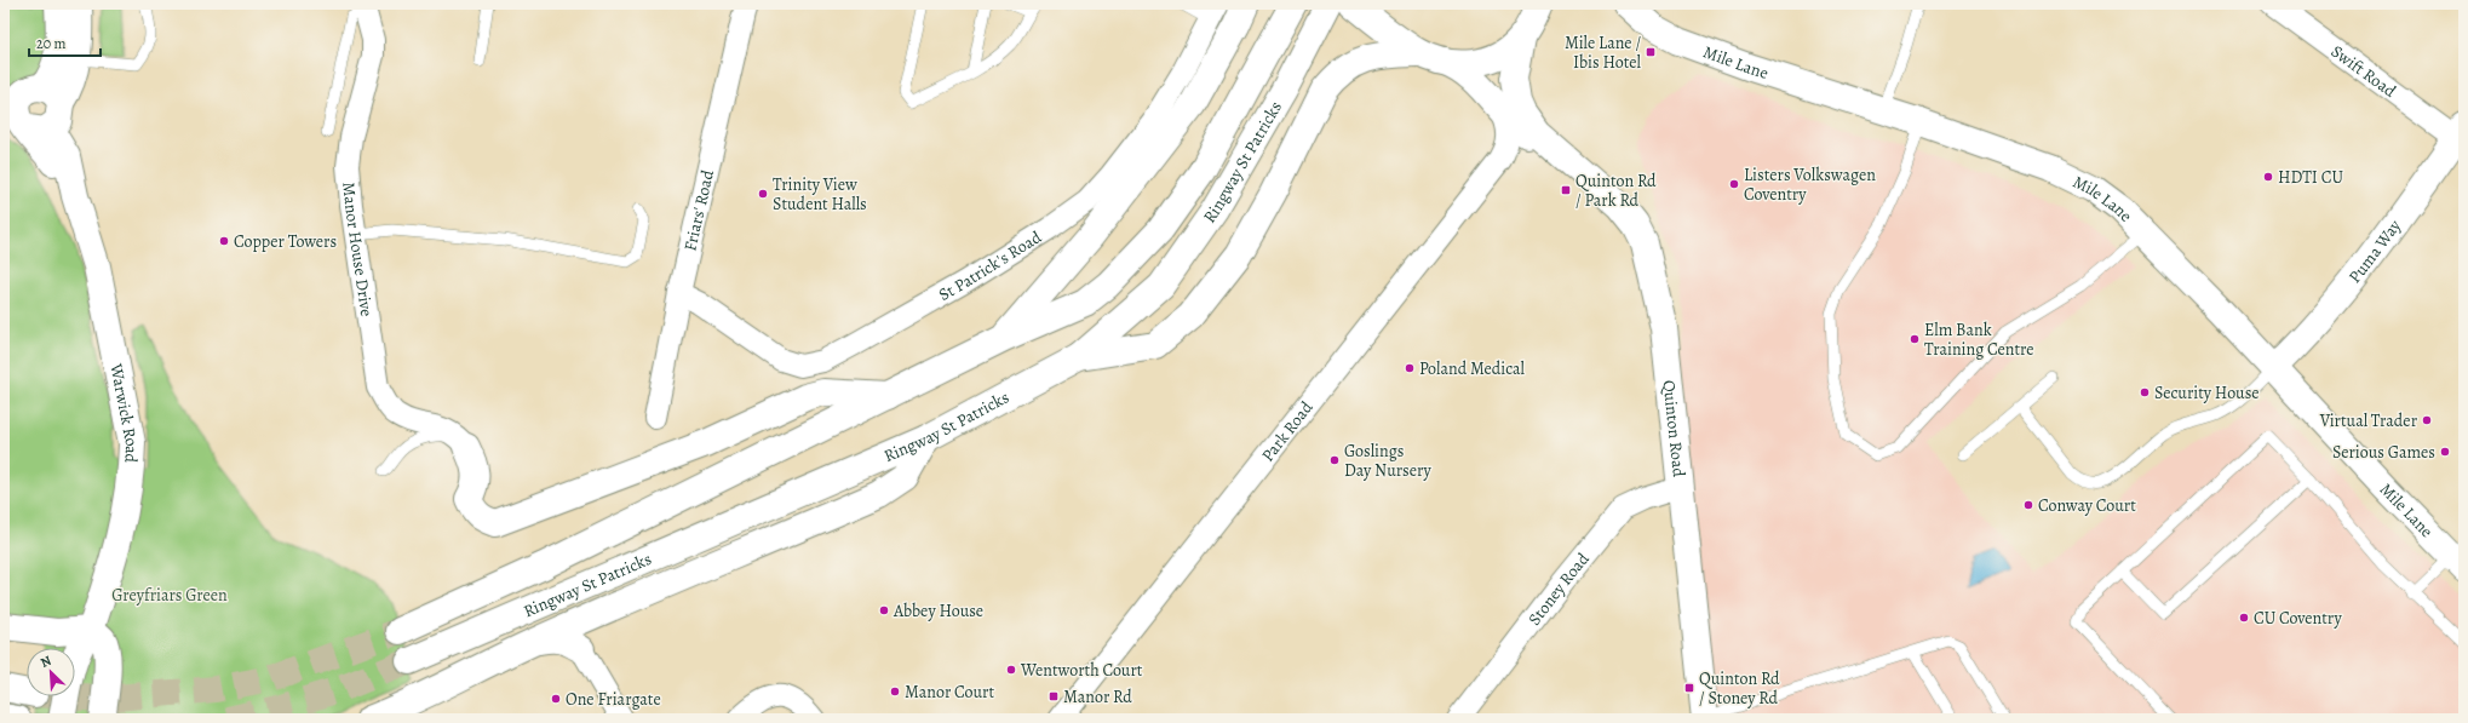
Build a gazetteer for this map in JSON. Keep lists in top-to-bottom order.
{
  "streets": {
    "main road": [
      "Mile Lane",
      "Ringway St Patricks",
      "Puma Way",
      "Warwick Road",
      "Quinton Road"
    ],
    "street": [
      "Swift Road",
      "Friars' Road",
      "Manor House Drive",
      "St Patrick's Road",
      "Park Road",
      "Stoney Road"
    ]
  },
  "crossings": [
    ["Mile Lane", "Puma Way"],
    ["Swift Road", "Puma Way"],
    ["Friars' Road", "St Patrick's Road"],
    ["Quinton Road", "Park Road"],
    ["Quinton Road", "Stoney Road"]
  ],
  "parks": ["Greyfriars Green"],
  "places": {
    "transit": [
      "Mile Lane / Ibis Hotel",
      "Quinton Rd / Park Rd",
      "Quinton Rd / Stoney Rd",
      "Manor Rd"
    ],
    "other": [
      "HDTI CU",
      "Listers Volkswagen Coventry",
      "Trinity View Student Halls",
      "Copper Towers",
      "Elm Bank Training Centre",
      "Poland Medical",
      "Security House",
      "Virtual Trader",
      "Serious Games",
      "Goslings Day Nursery",
      "Conway Court",
      "Abbey House",
      "CU Coventry",
      "Wentworth Court",
      "Manor Court",
      "One Friargate"
    ]
  },
  "scale_bar": "20 m",
  "north": "top left"
}
